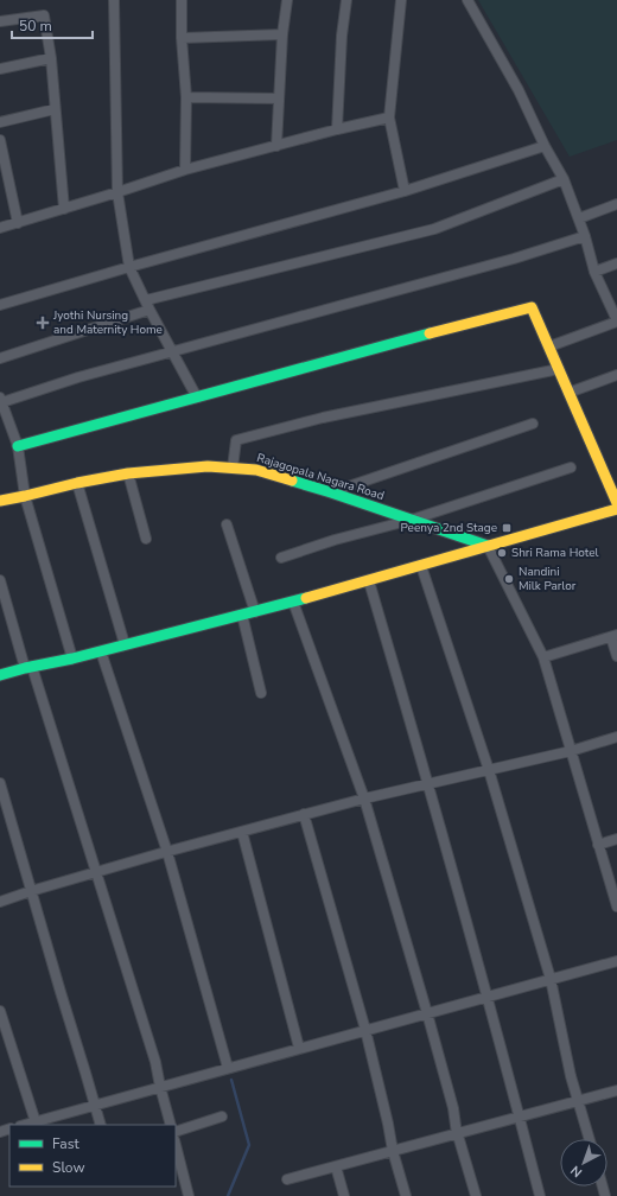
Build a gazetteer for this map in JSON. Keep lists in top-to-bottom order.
{
  "streets": {
    "street": ["Rajagopala Nagara Road"]
  },
  "places": {
    "health": ["Jyothi Nursing and Maternity Home"],
    "transit": ["Peenya 2nd Stage"],
    "other": ["Shri Rama Hotel", "Nandini Milk Parlor"]
  },
  "legend": ["Fast", "Slow"],
  "scale_bar": "50 m",
  "north": "bottom left"
}
